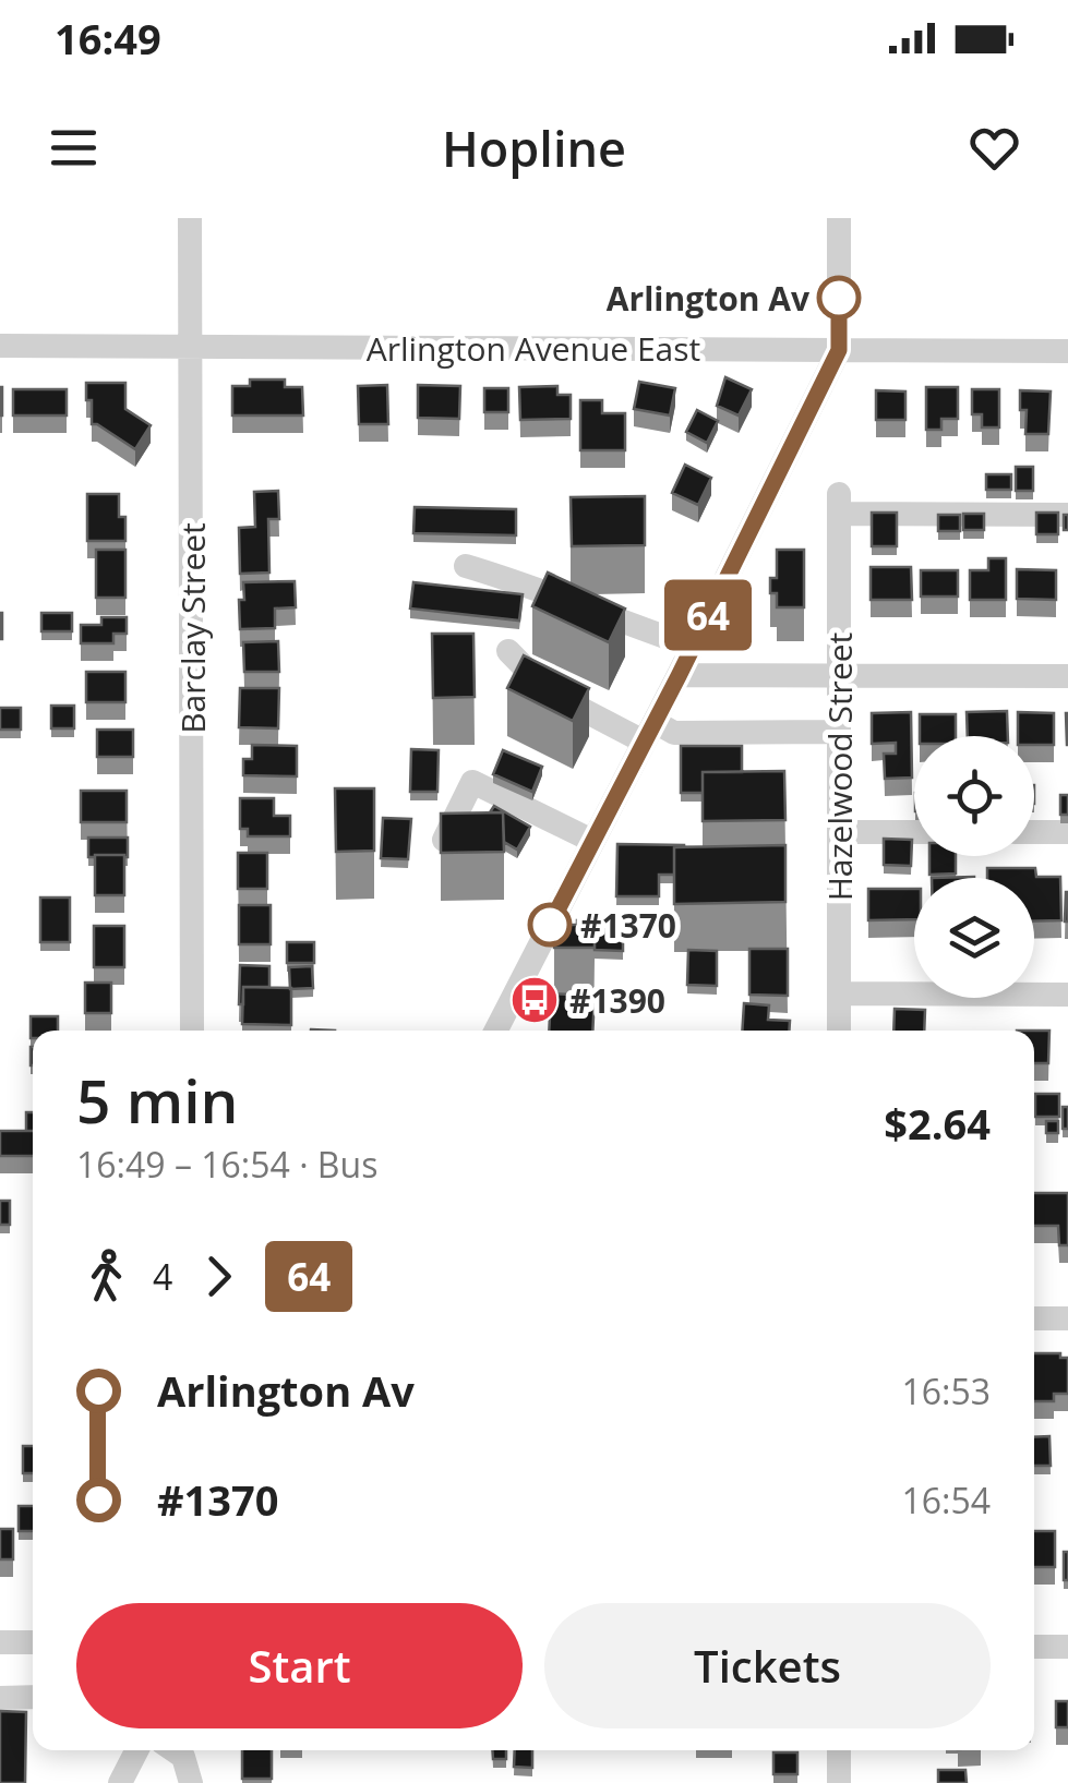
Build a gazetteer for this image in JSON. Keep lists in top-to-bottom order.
{
  "streets": {
    "street": ["Arlington Avenue East", "Barclay Street", "Hazelwood Street"]
  },
  "crossings": [
    ["Arlington Avenue East", "Barclay Street"]
  ],
  "places": {
    "other": ["Arlington Av", "#1370"],
    "bus stop": ["#1390"]
  },
  "lines": ["bus line 64"],
  "page": {
    "status": "16:49",
    "header": "Hopline",
    "on_map": "64",
    "heading": ["5 min", "16:49 – 16:54 · Bus", "$2.64"],
    "legs": ["4", "64"],
    "list": [
      {
        "name": "Arlington Av",
        "value": "16:53"
      },
      {
        "name": "#1370",
        "value": "16:54"
      }
    ],
    "buttons": ["Start", "Tickets"]
  }
}
